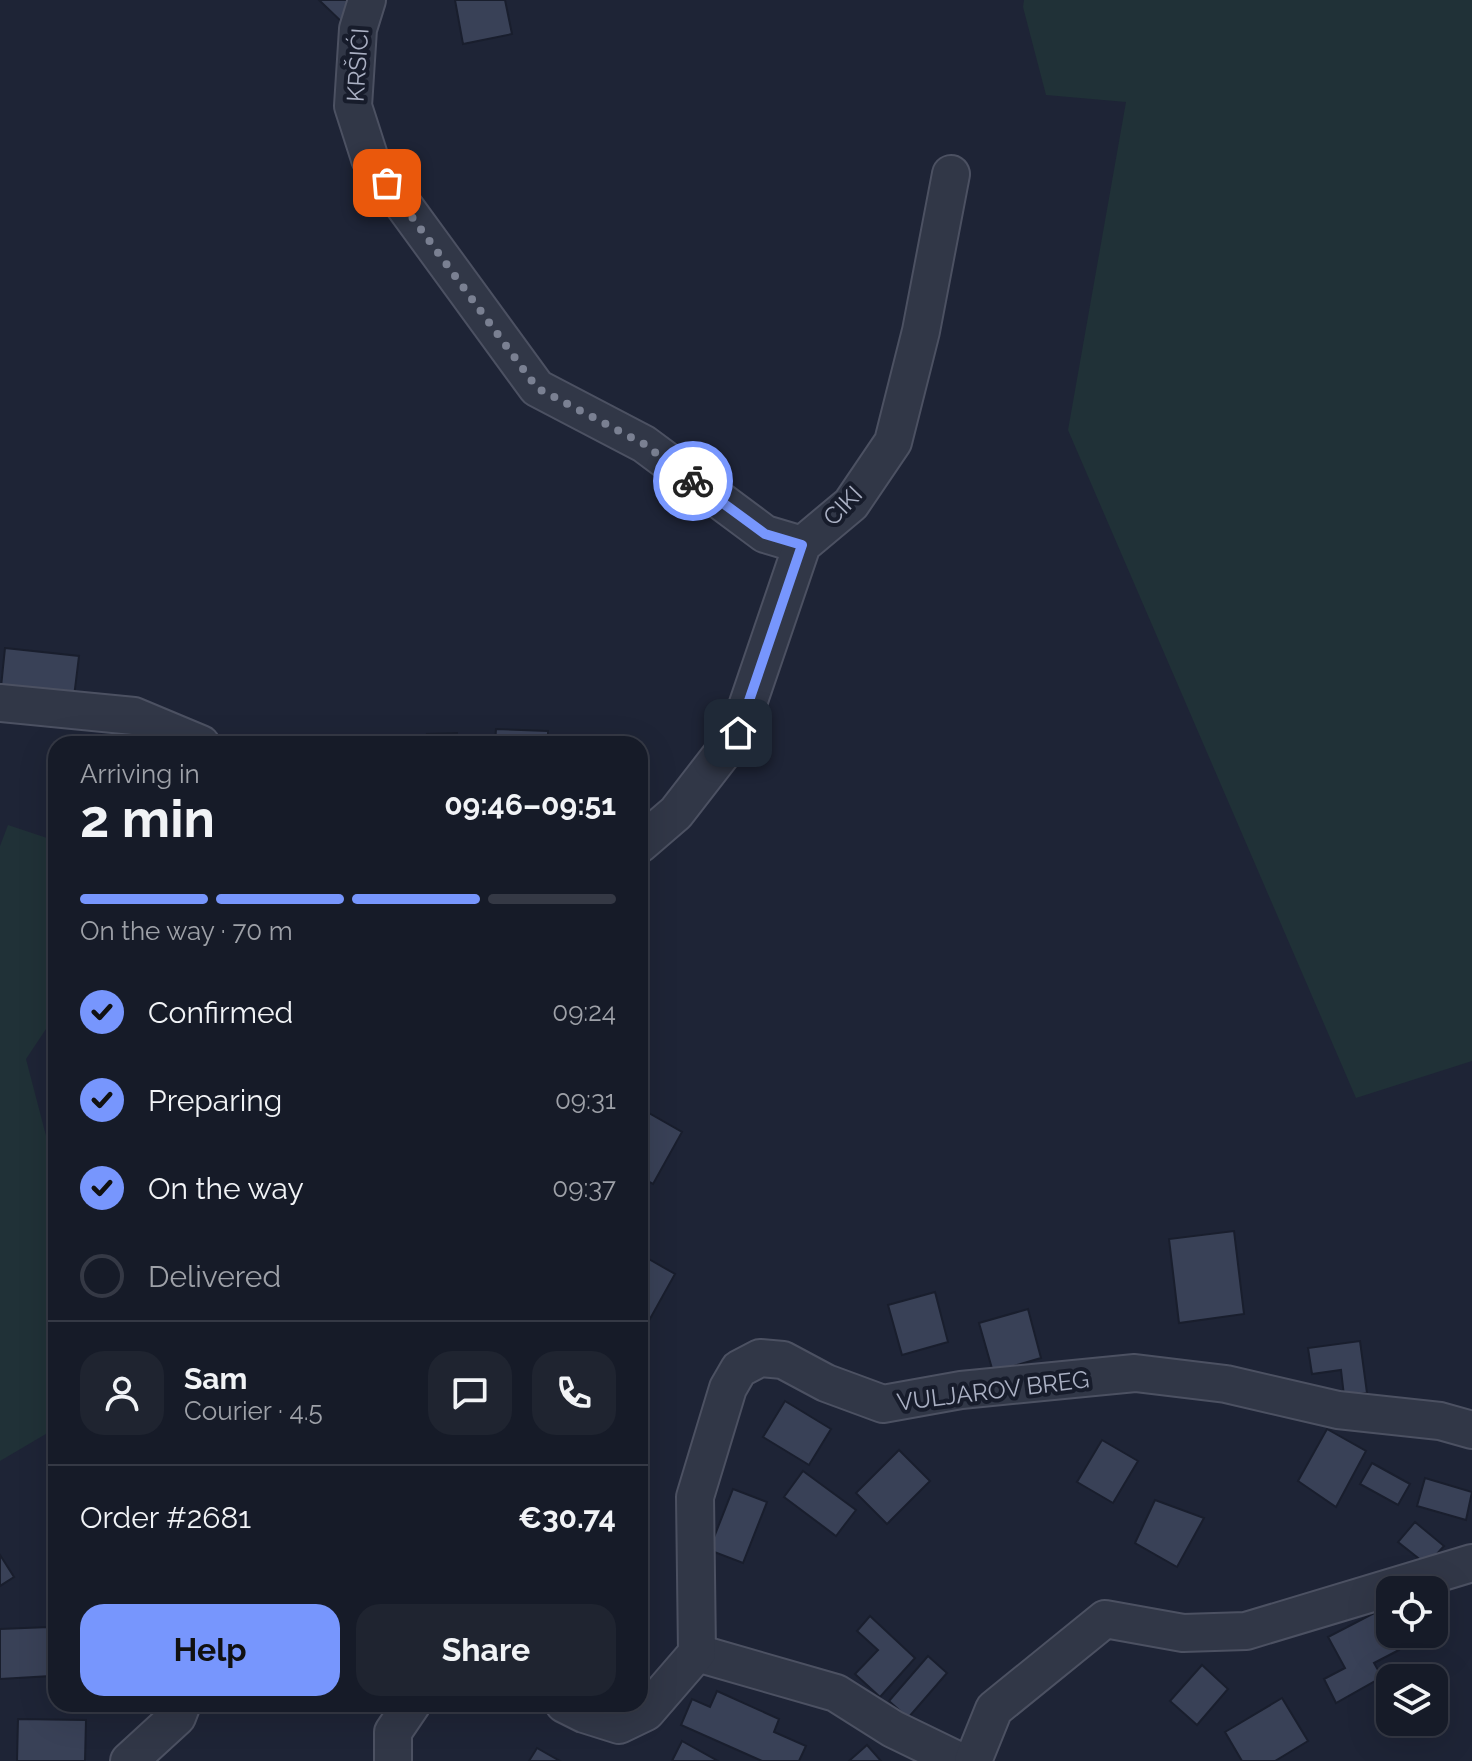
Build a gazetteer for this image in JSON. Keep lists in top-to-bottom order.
{
  "streets": {
    "street": ["KRŠIĆI", "CIKI", "VULJAROV BREG"]
  },
  "crossings": [
    ["KRŠIĆI", "CIKI"]
  ],
  "page": {
    "heading": ["2 min", "Arriving in", "09:46–09:51"],
    "panel": [
      "Sam",
      "Courier · 4.5",
      "Order #2681",
      "€30.74"
    ],
    "bar": "On the way · 70 m",
    "list": [
      ["Confirmed", "09:24"],
      ["Preparing", "09:31"],
      ["On the way", "09:37"],
      "Delivered"
    ],
    "buttons": ["Help", "Share"]
  }
}
